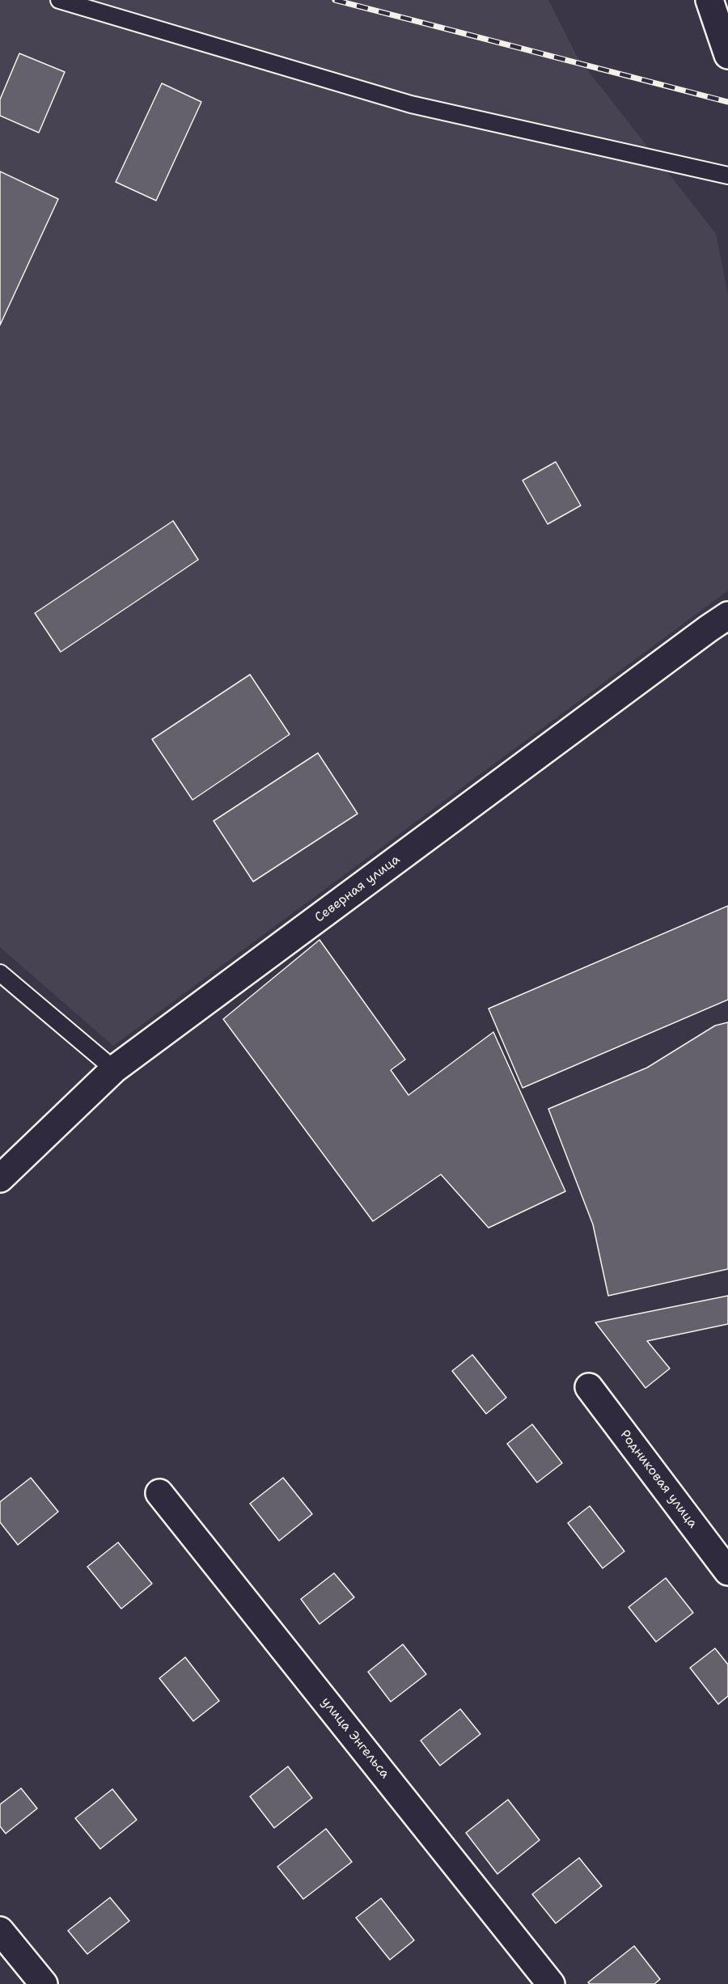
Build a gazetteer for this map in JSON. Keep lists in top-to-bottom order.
{
  "streets": {
    "street": ["Северная улица", "Родниковая улица", "улица Энгельса"]
  }
}
